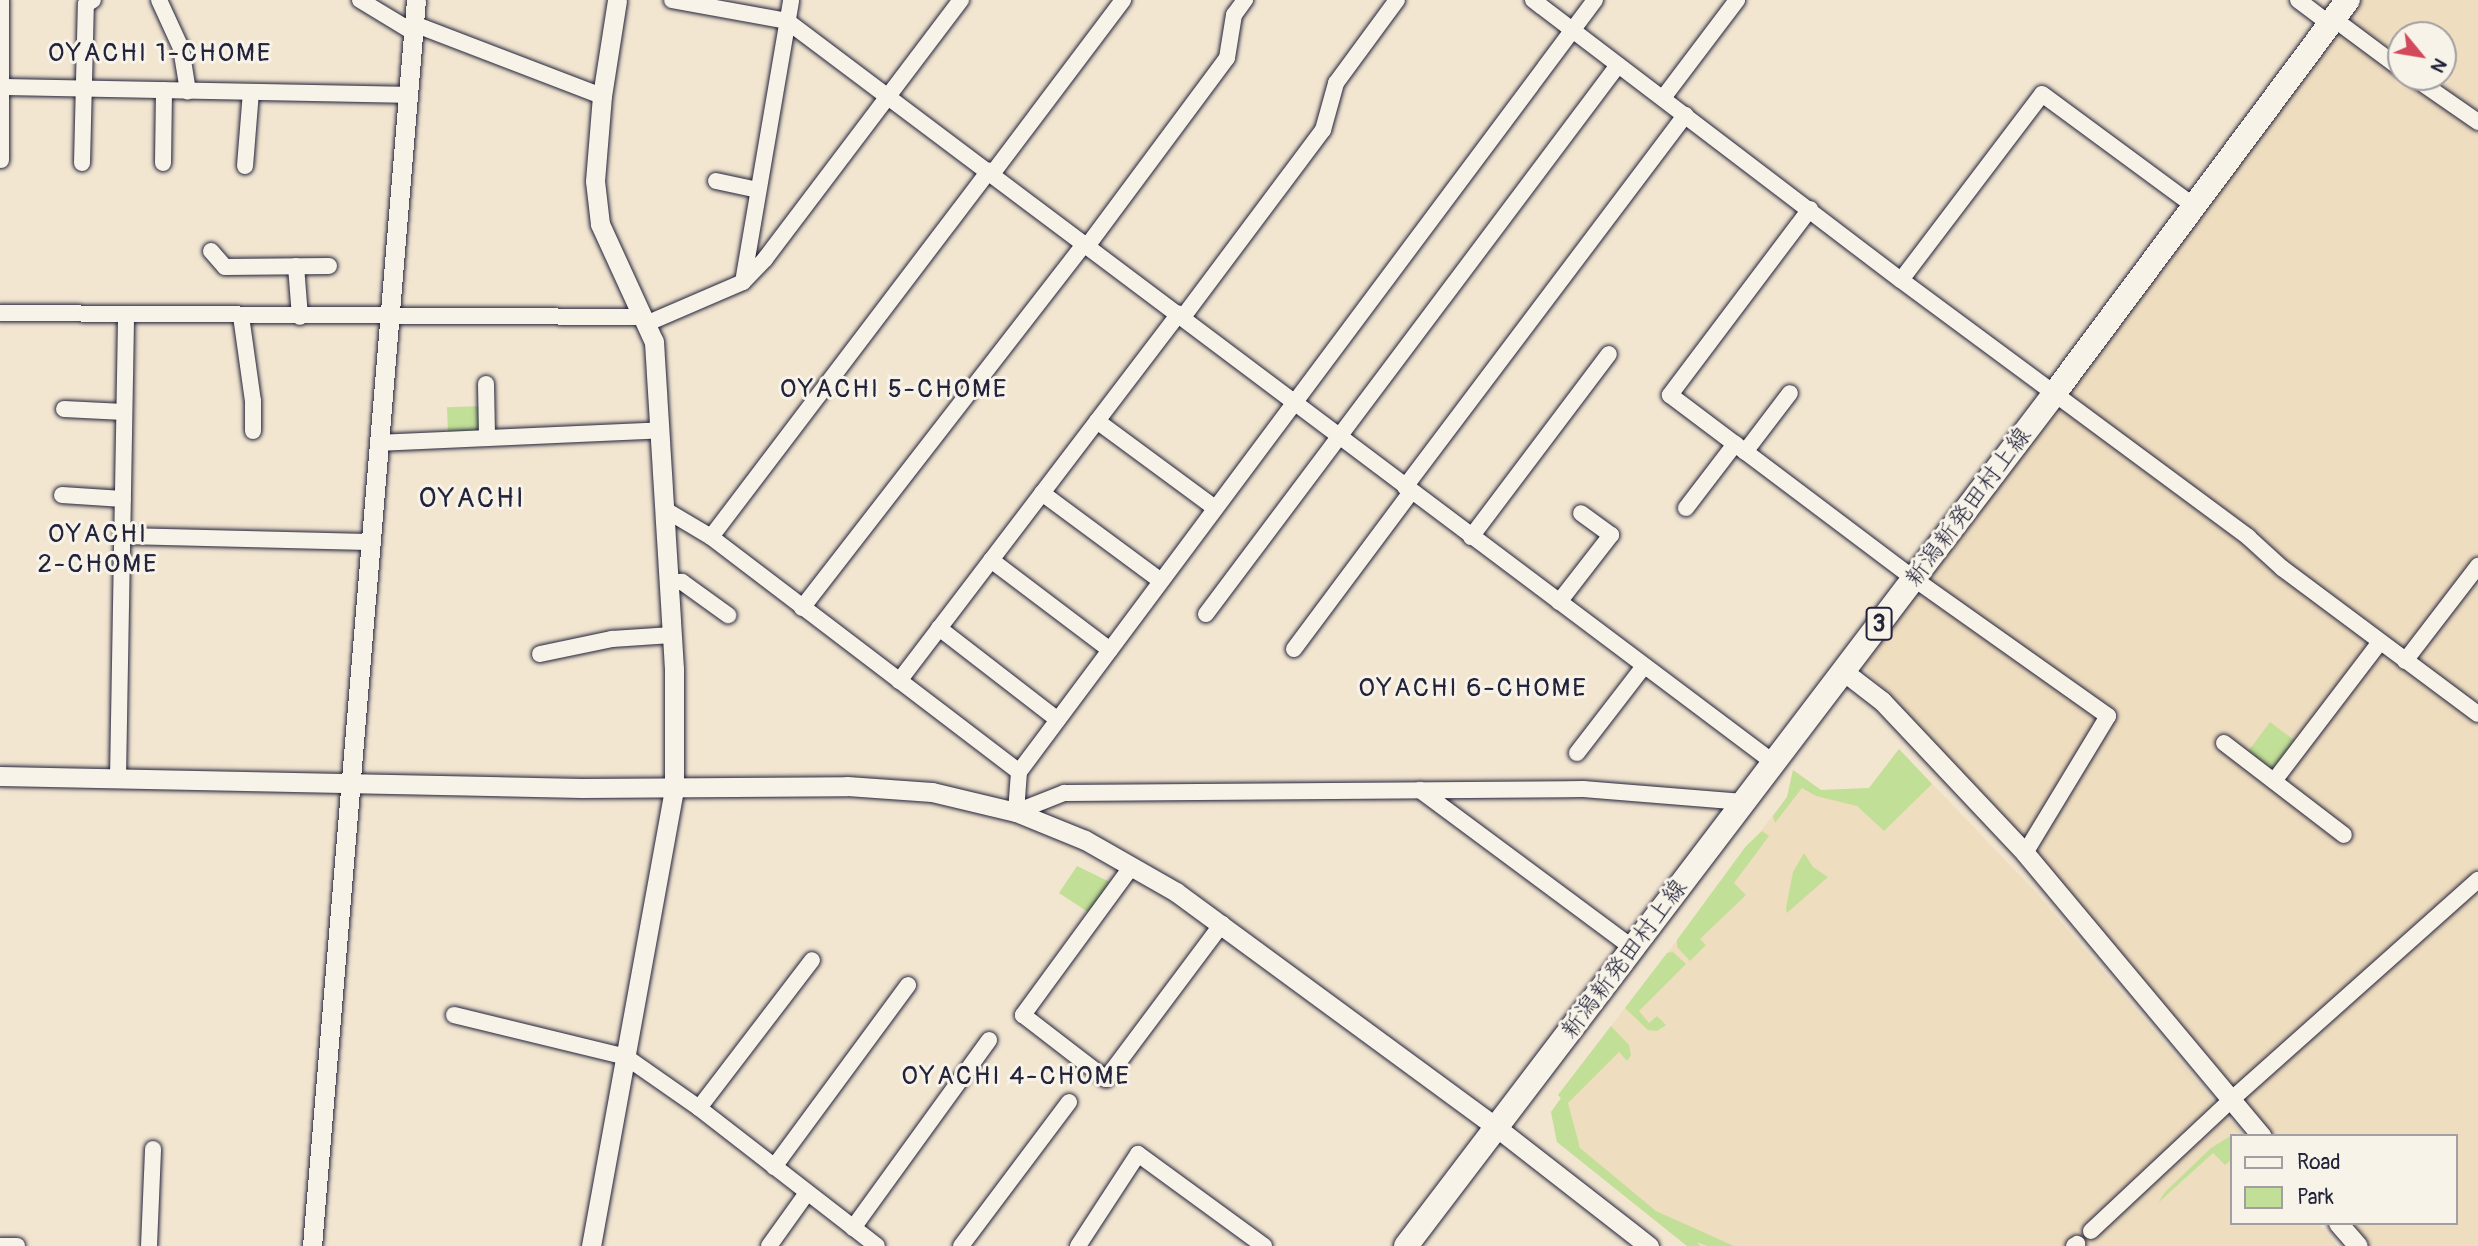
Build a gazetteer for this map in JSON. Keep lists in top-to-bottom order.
{
  "streets": {
    "main road": ["新潟新発田村上線", "3"]
  },
  "districts": [
    "OYACHI 1-CHOME",
    "OYACHI 5-CHOME",
    "OYACHI",
    "OYACHI 2-CHOME",
    "OYACHI 6-CHOME",
    "OYACHI 4-CHOME"
  ],
  "legend": ["Road", "Park"],
  "north": "bottom right"
}
